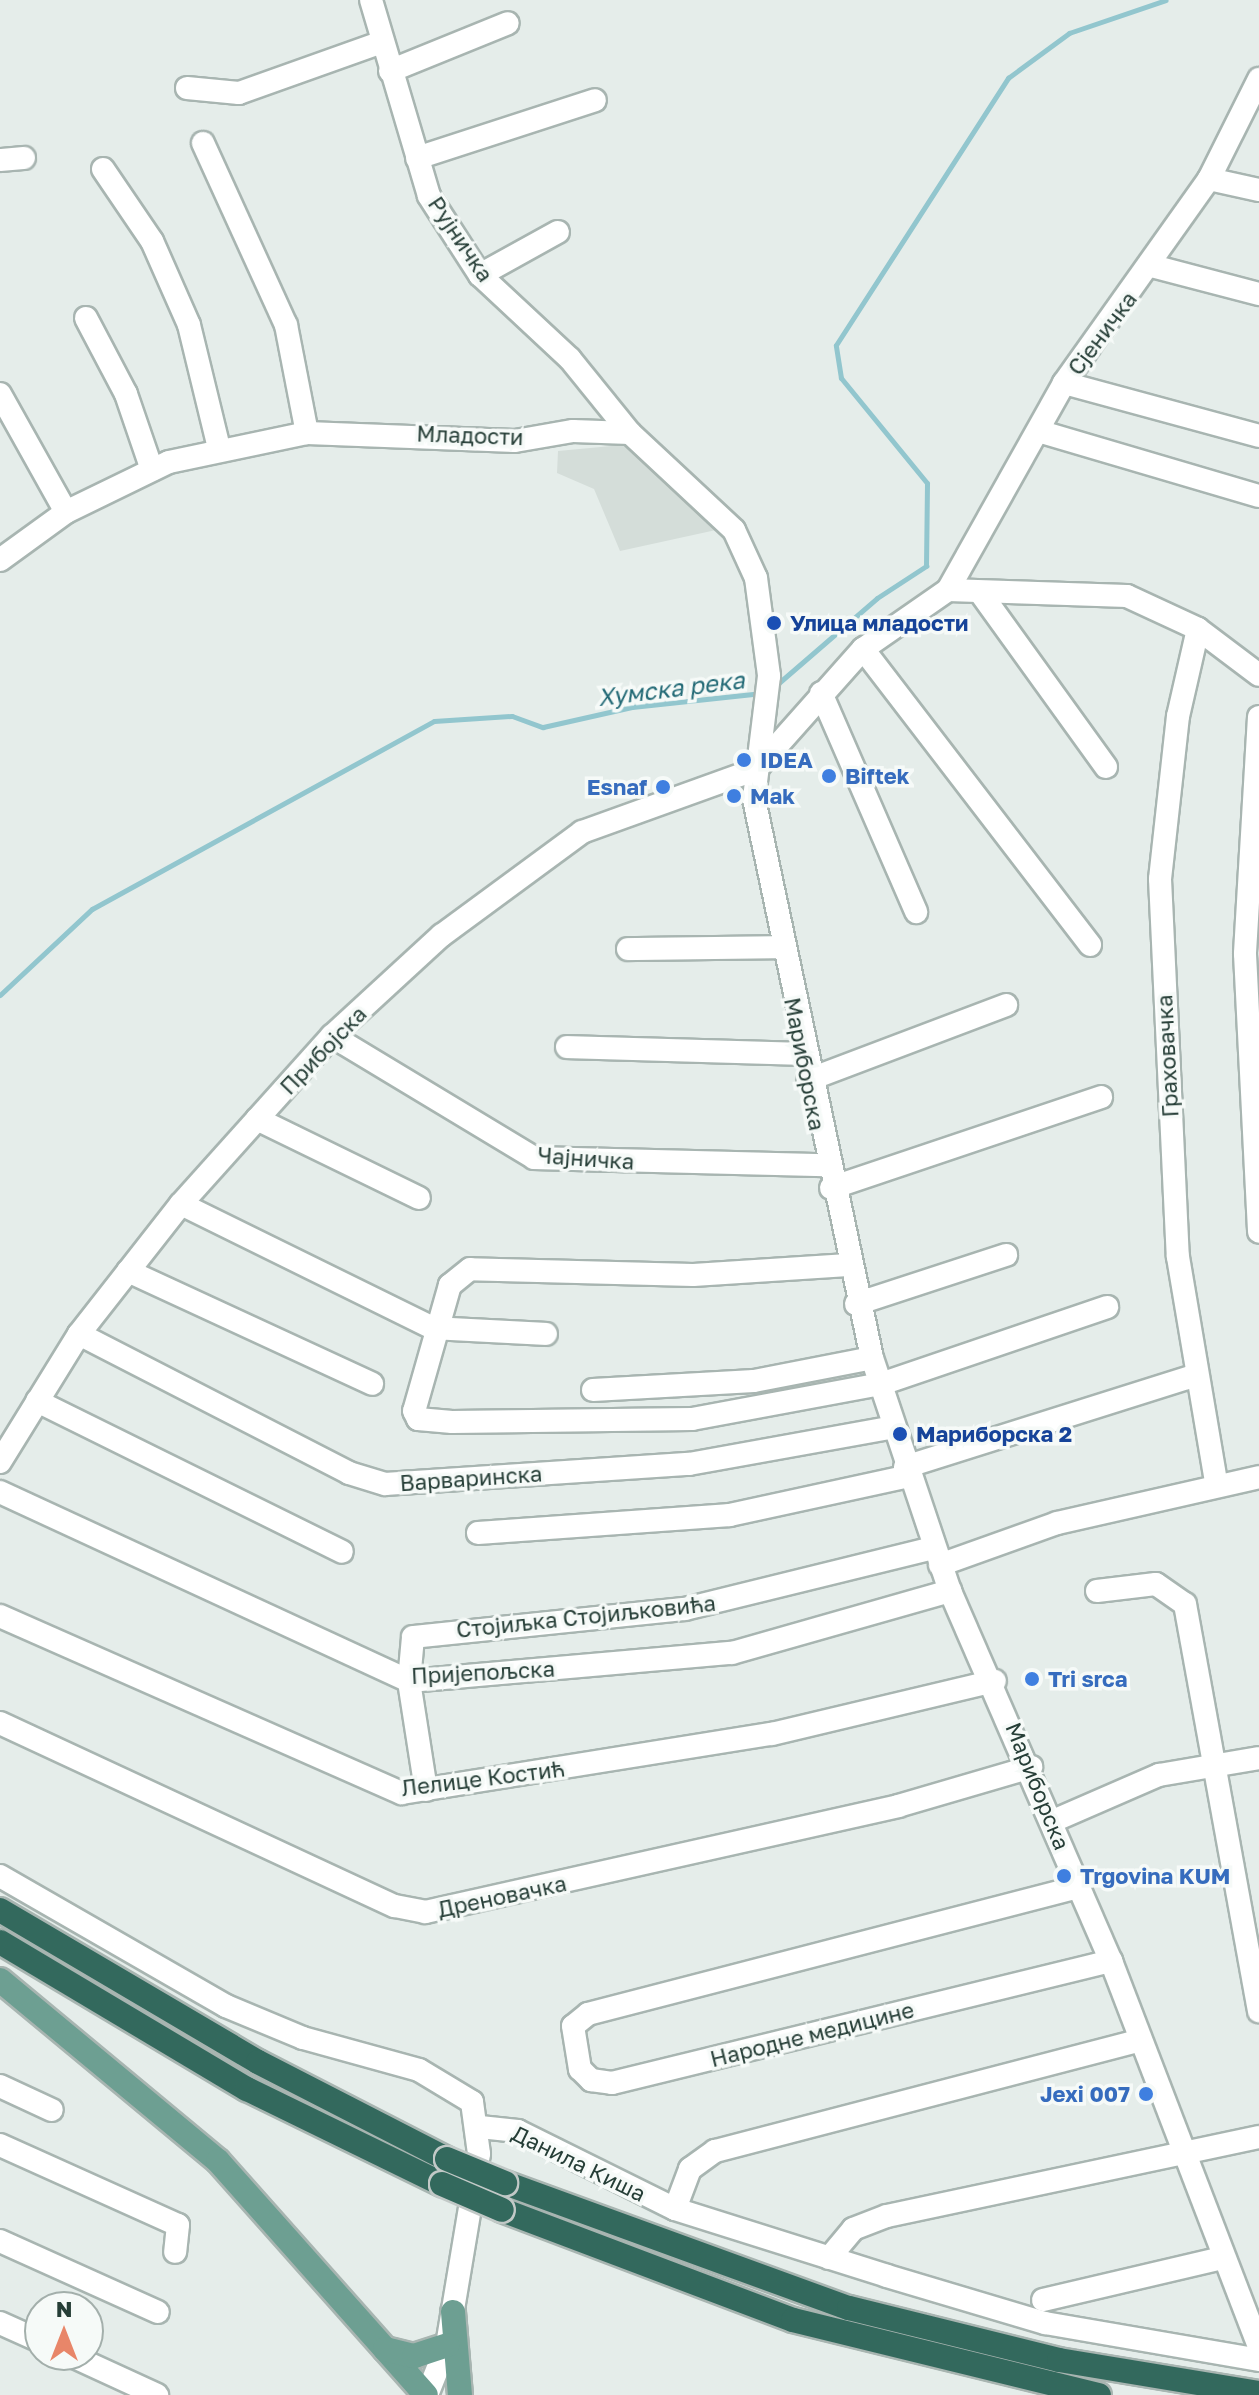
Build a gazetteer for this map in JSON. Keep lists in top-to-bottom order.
{
  "streets": {
    "street": [
      "Рујничка",
      "Сјеничка",
      "Младости",
      "Прибојска",
      "Граховачка",
      "Мариборска",
      "Чајничка",
      "Варваринска",
      "Стојиљка Стојиљковића",
      "Пријепољска",
      "Лелице Костић",
      "Дреновачка",
      "Народне медицине",
      "Данила Киша"
    ]
  },
  "crossings": [
    ["Рујничка", "Младости"],
    ["Прибојска", "Мариборска"],
    ["Прибојска", "Чајничка"],
    ["Прибојска", "Варваринска"],
    ["Граховачка", "Стојиљка Стојиљковића"],
    ["Мариборска", "Чајничка"],
    ["Мариборска", "Варваринска"],
    ["Мариборска", "Стојиљка Стојиљковића"],
    ["Мариборска", "Пријепољска"],
    ["Мариборска", "Лелице Костић"],
    ["Мариборска", "Дреновачка"],
    ["Мариборска", "Народне медицине"],
    ["Стојиљка Стојиљковића", "Пријепољска"]
  ],
  "water": ["Хумска река"],
  "places": [
    "Улица младости",
    "IDEA",
    "Biftek",
    "Esnaf",
    "Mak",
    "Мариборска 2",
    "Tri srca",
    "Trgovina KUM",
    "Jexi 007"
  ],
  "north": "top"
}
